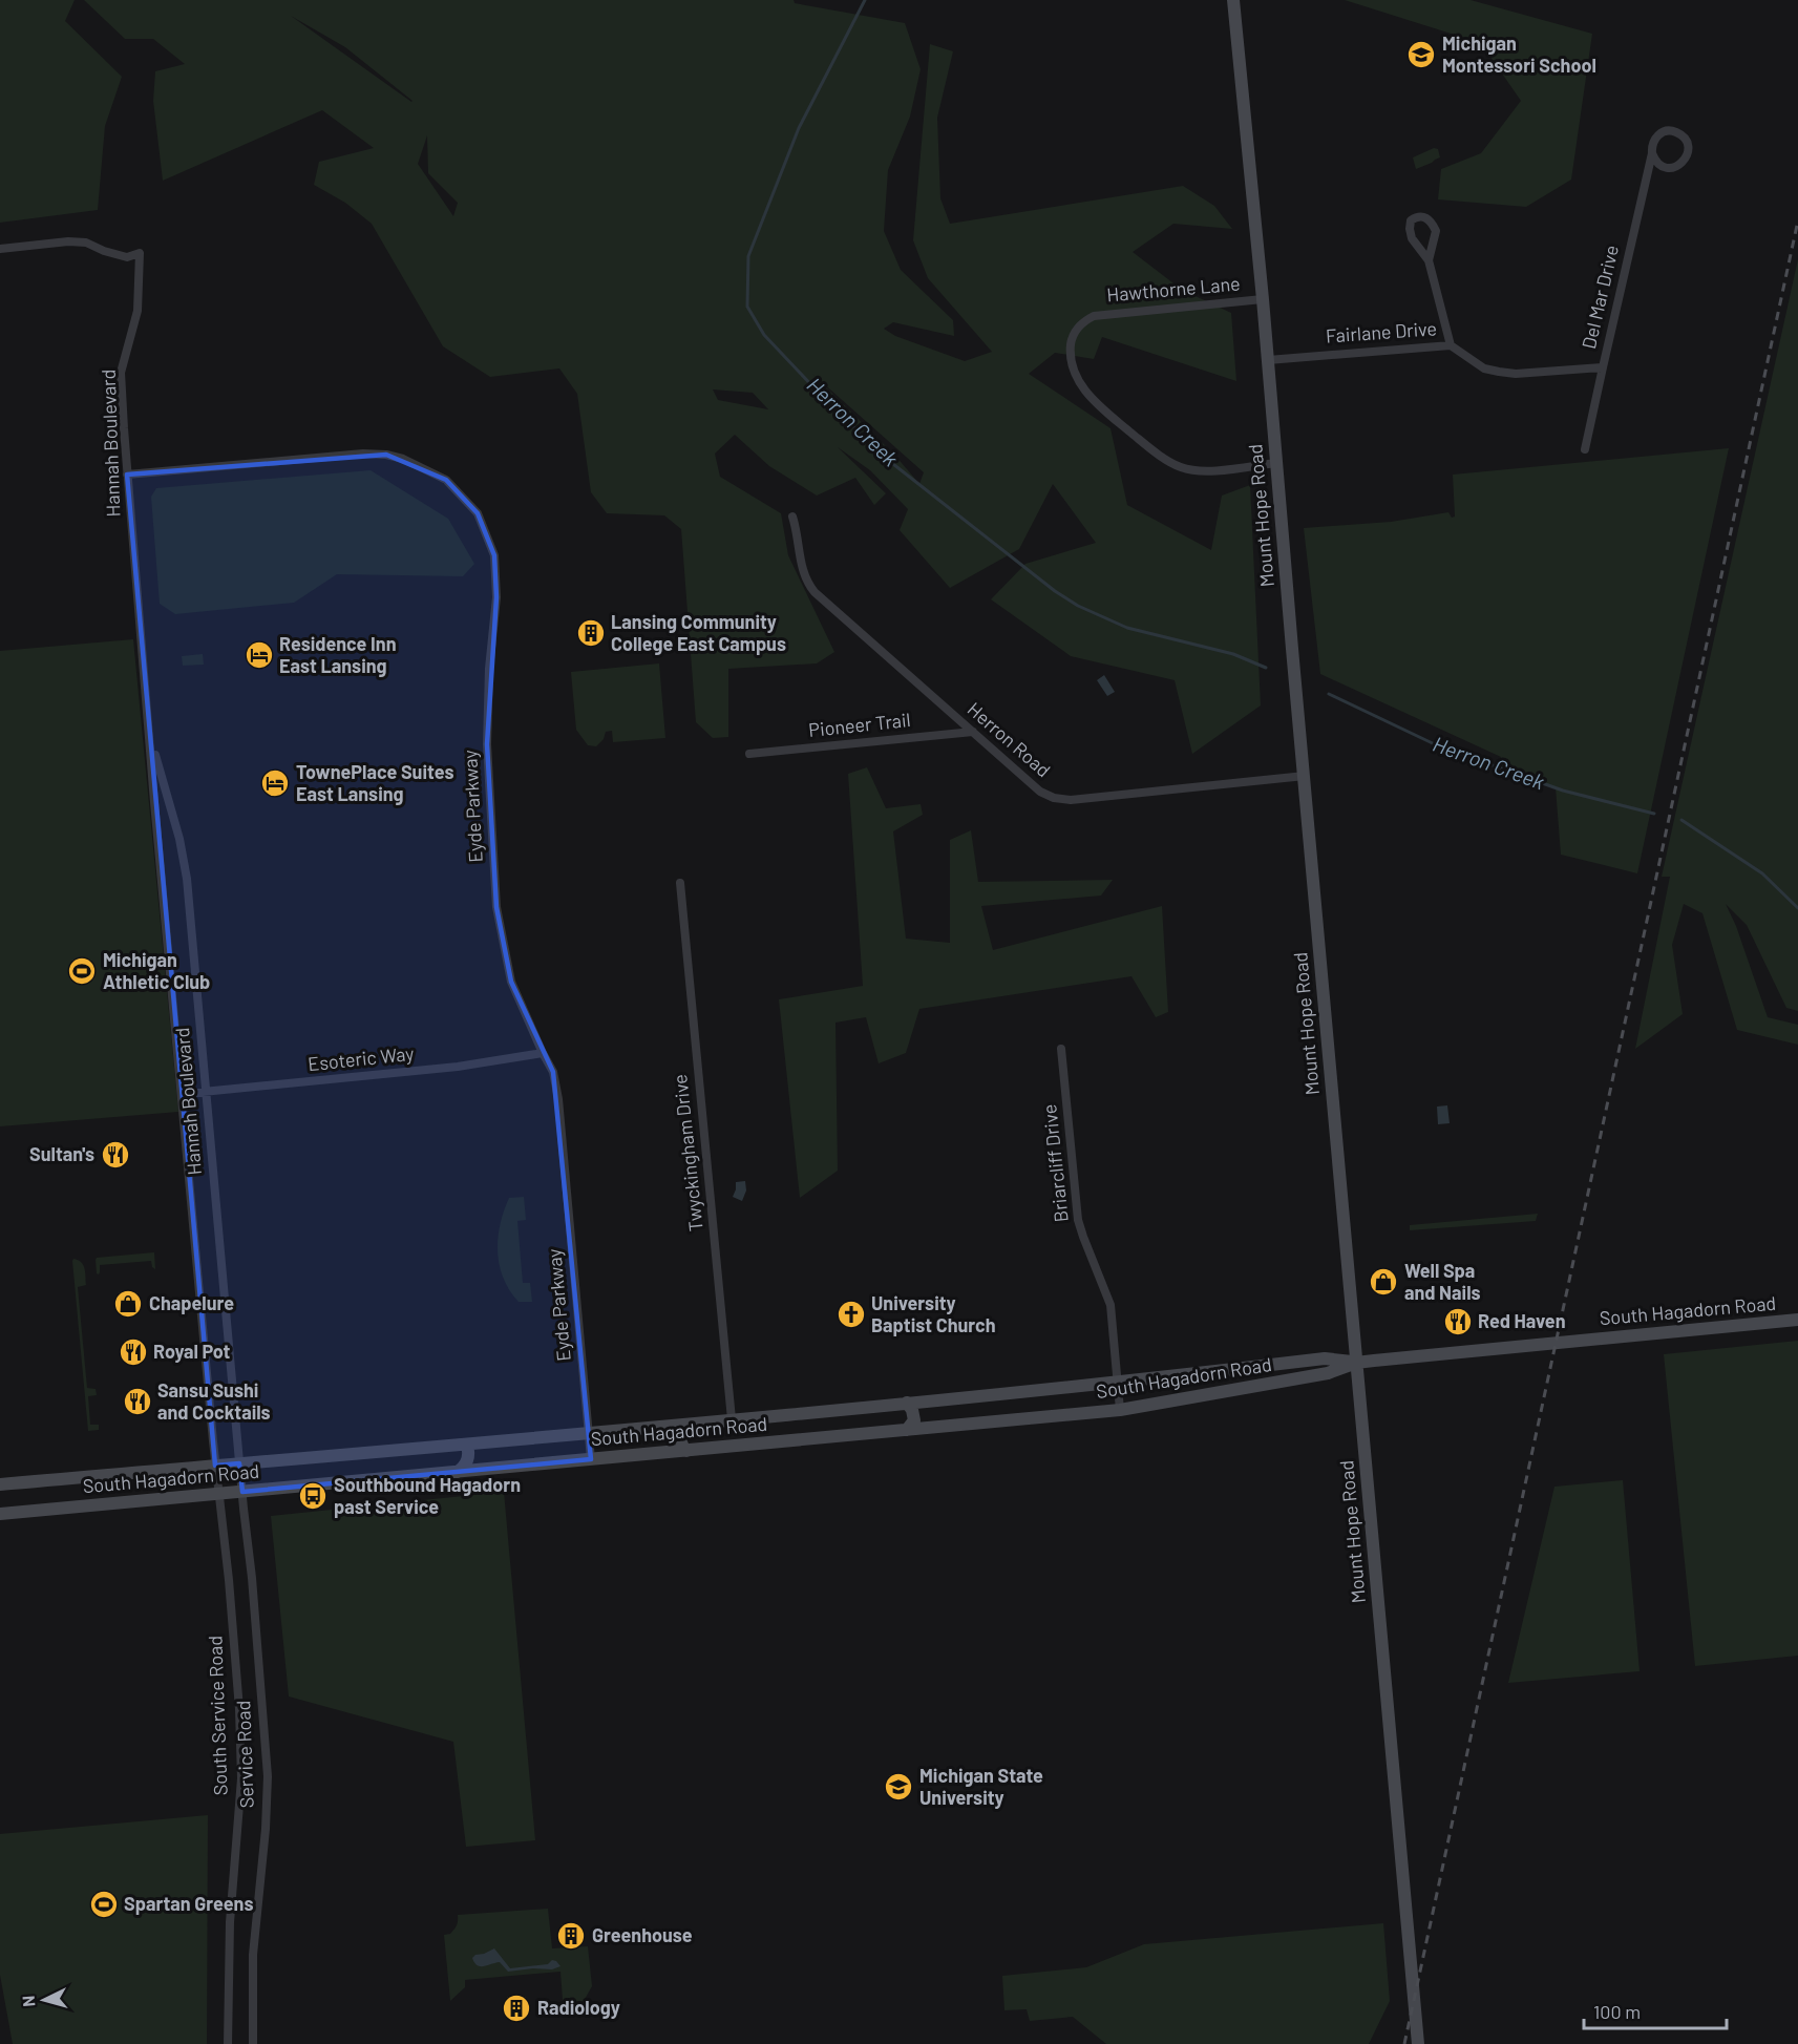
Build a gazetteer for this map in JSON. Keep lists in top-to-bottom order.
{
  "streets": {
    "street": [
      "Hawthorne Lane",
      "Del Mar Drive",
      "Fairlane Drive",
      "Hannah Boulevard",
      "Mount Hope Road",
      "Pioneer Trail",
      "Herron Road",
      "Eyde Parkway",
      "Esoteric Way",
      "Twyckingham Drive",
      "Briarcliff Drive",
      "South Hagadorn Road",
      "South Service Road",
      "Service Road"
    ]
  },
  "crossings": [
    ["Hawthorne Lane", "Mount Hope Road"],
    ["Del Mar Drive", "Fairlane Drive"],
    ["Fairlane Drive", "Mount Hope Road"],
    ["Hannah Boulevard", "Eyde Parkway"],
    ["Hannah Boulevard", "Esoteric Way"],
    ["Hannah Boulevard", "South Hagadorn Road"],
    ["Hannah Boulevard", "South Service Road"],
    ["Hannah Boulevard", "Service Road"],
    ["Mount Hope Road", "Herron Road"],
    ["Mount Hope Road", "South Hagadorn Road"],
    ["Pioneer Trail", "Herron Road"],
    ["Eyde Parkway", "Esoteric Way"],
    ["Eyde Parkway", "South Hagadorn Road"],
    ["Twyckingham Drive", "South Hagadorn Road"],
    ["Briarcliff Drive", "South Hagadorn Road"],
    ["South Hagadorn Road", "South Service Road"],
    ["South Hagadorn Road", "Service Road"]
  ],
  "water": ["Herron Creek"],
  "places": {
    "school or university": ["Michigan Montessori School", "Michigan State University"],
    "building": ["Lansing Community College East Campus", "Greenhouse", "Radiology"],
    "hotel": ["Residence Inn East Lansing", "TownePlace Suites East Lansing"],
    "sports": ["Michigan Athletic Club", "Spartan Greens"],
    "restaurant": [
      "Sultan's",
      "Red Haven",
      "Royal Pot",
      "Sansu Sushi and Cocktails"
    ],
    "shop": ["Well Spa and Nails", "Chapelure"],
    "church": ["University Baptist Church"],
    "bus stop": ["Southbound Hagadorn past Service"]
  },
  "scale_bar": "100 m",
  "north": "left"
}
